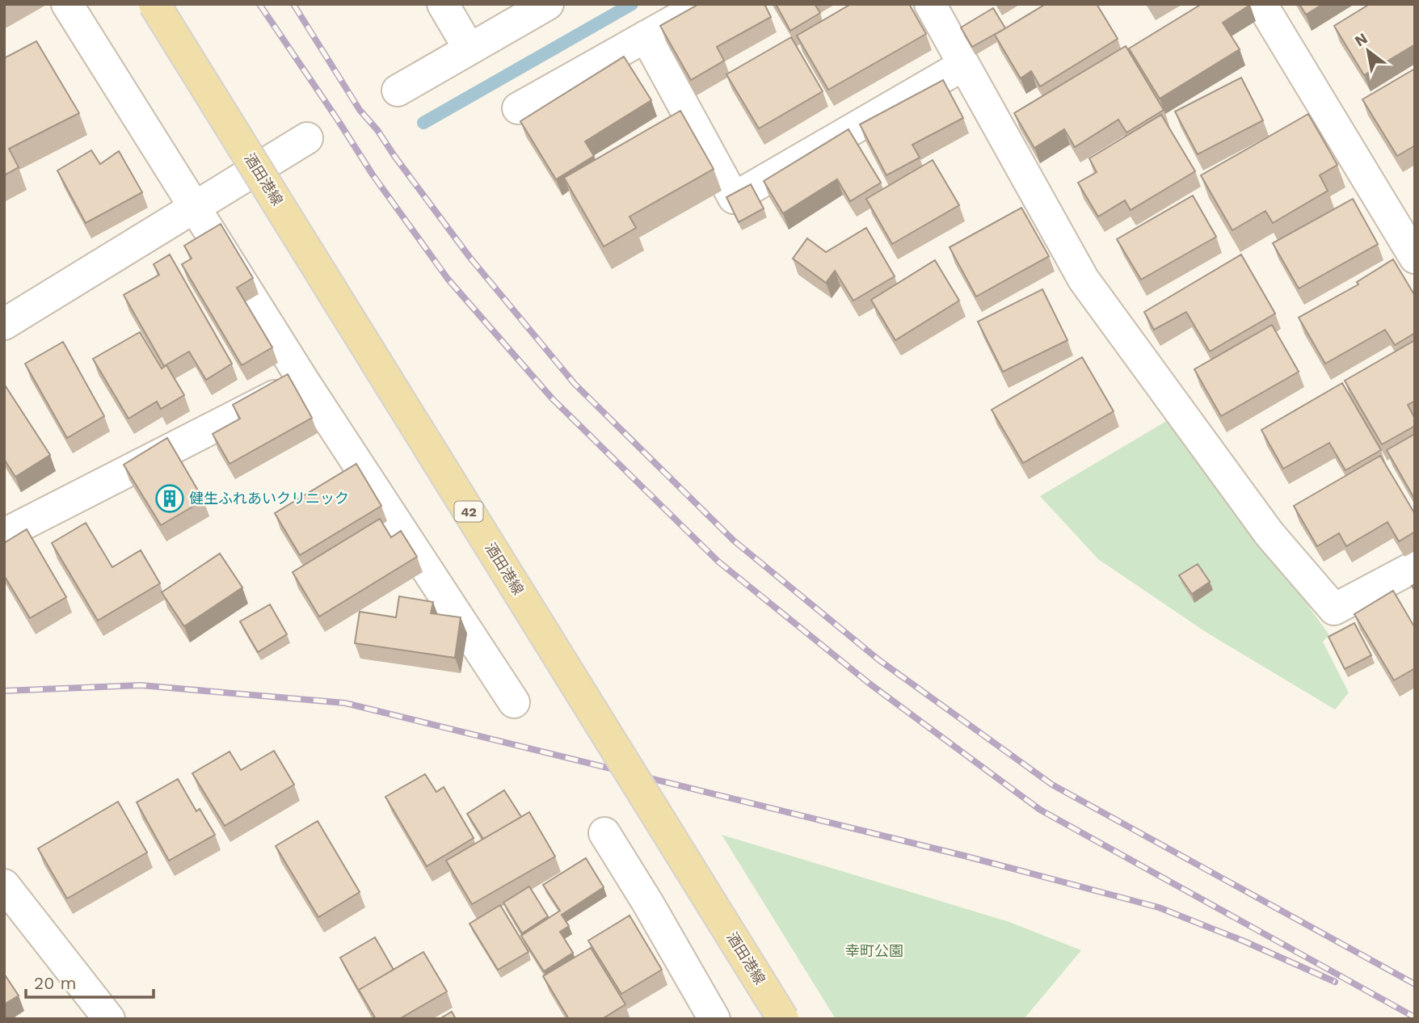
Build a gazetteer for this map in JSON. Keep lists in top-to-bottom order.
{
  "streets": {
    "main road": ["酒田港線", "42"]
  },
  "parks": ["幸町公園"],
  "places": {
    "building": ["健生ふれあいクリニック"]
  },
  "scale_bar": "20 m",
  "north": "top left"
}
